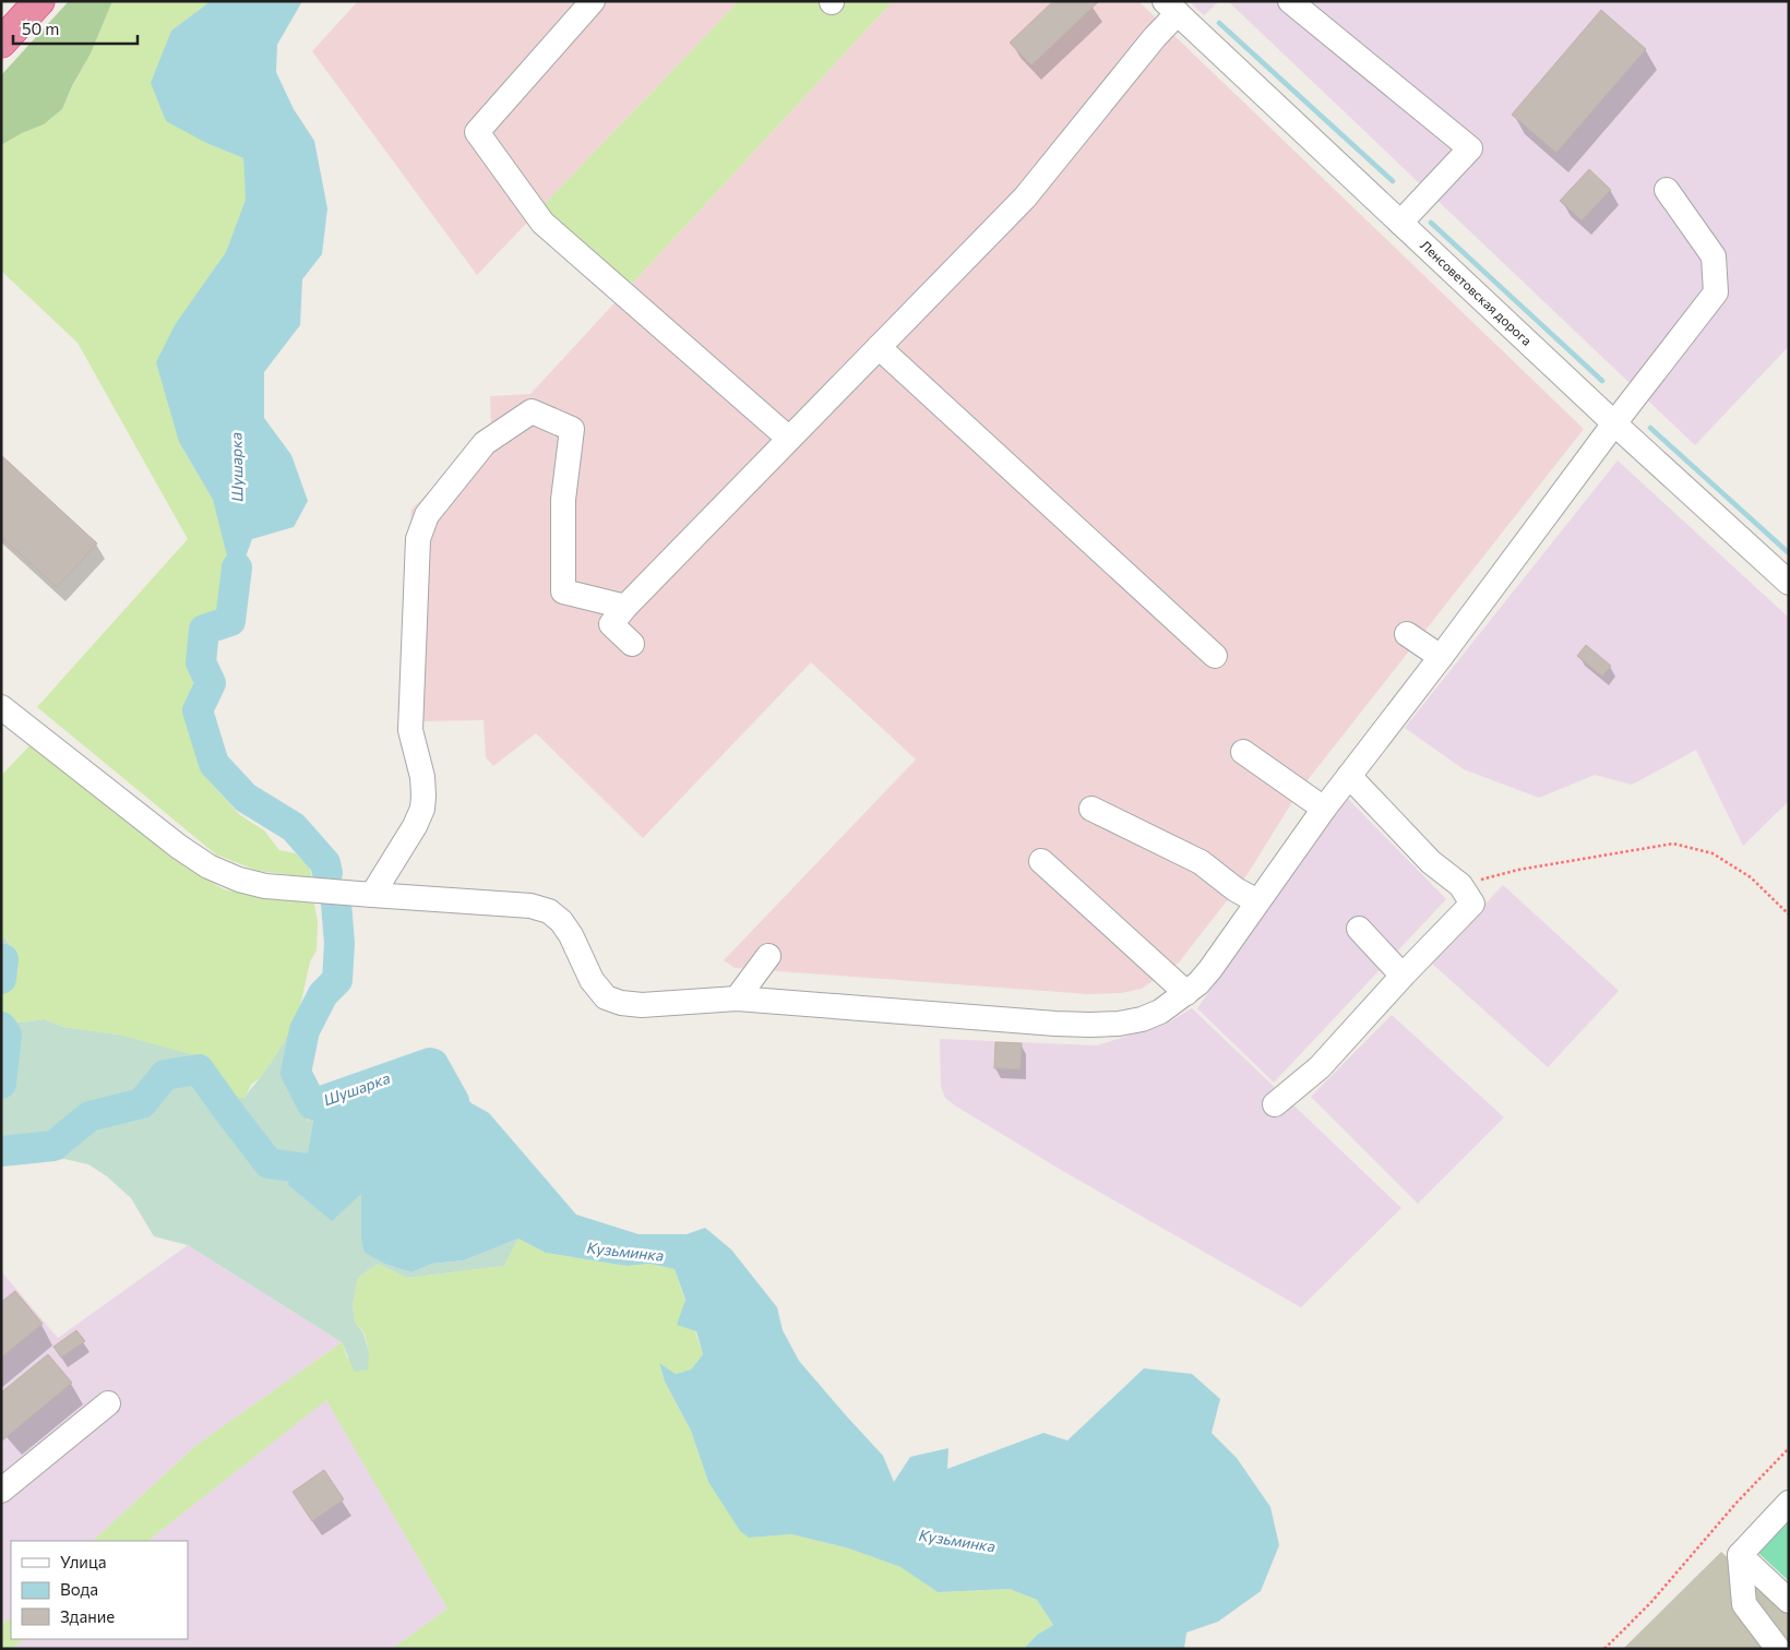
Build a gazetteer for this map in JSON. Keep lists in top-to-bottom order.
{
  "streets": {
    "street": ["Ленсоветовская дорога"]
  },
  "water": ["Шушарка", "Кузьминка"],
  "legend": ["Улица", "Вода", "Здание"],
  "scale_bar": "50 m"
}
